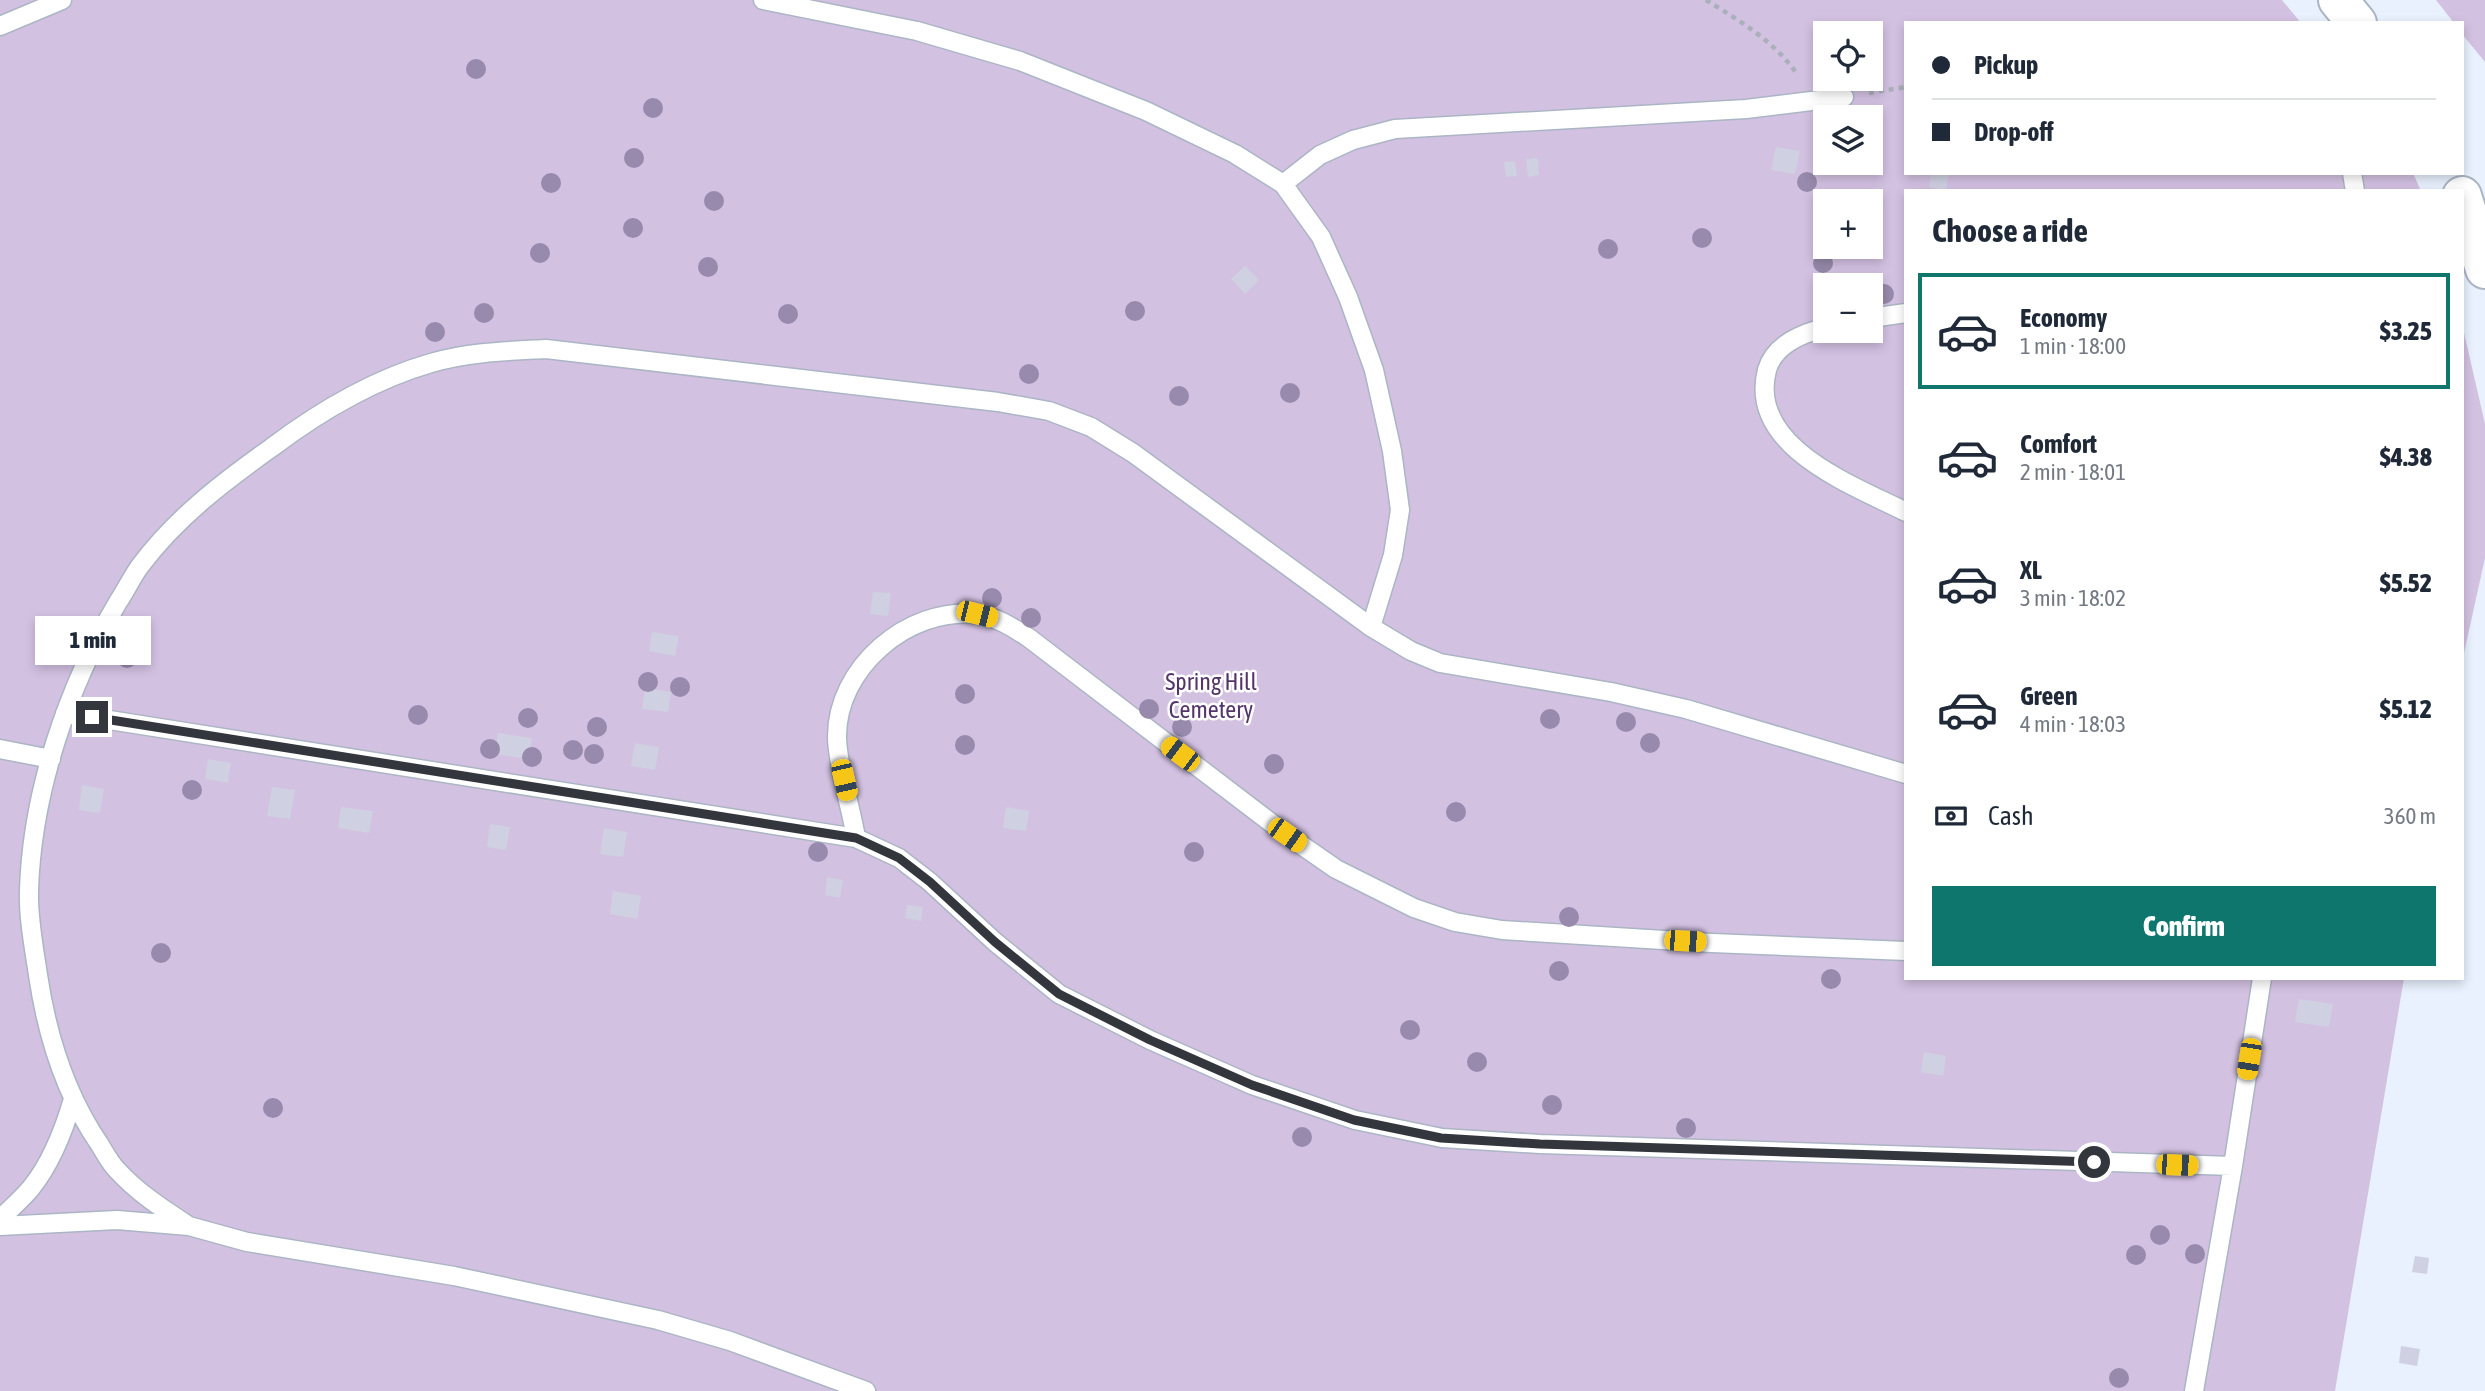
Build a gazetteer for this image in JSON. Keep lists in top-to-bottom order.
{
  "parks": ["Spring Hill Cemetery"],
  "page": {
    "map_buttons": ["+", "−"],
    "banner": ["Pickup", "Drop-off"],
    "heading": "Choose a ride",
    "list": [
      {
        "name": "Economy",
        "note": "1 min · 18:00",
        "value": "$3.25"
      },
      {
        "name": "Comfort",
        "note": "2 min · 18:01",
        "value": "$4.38"
      },
      {
        "name": "XL",
        "note": "3 min · 18:02",
        "value": "$5.52"
      },
      {
        "name": "Green",
        "note": "4 min · 18:03",
        "value": "$5.12"
      }
    ],
    "bubble": "1 min",
    "pay": ["Cash", "360 m"],
    "buttons": "Confirm"
  }
}
